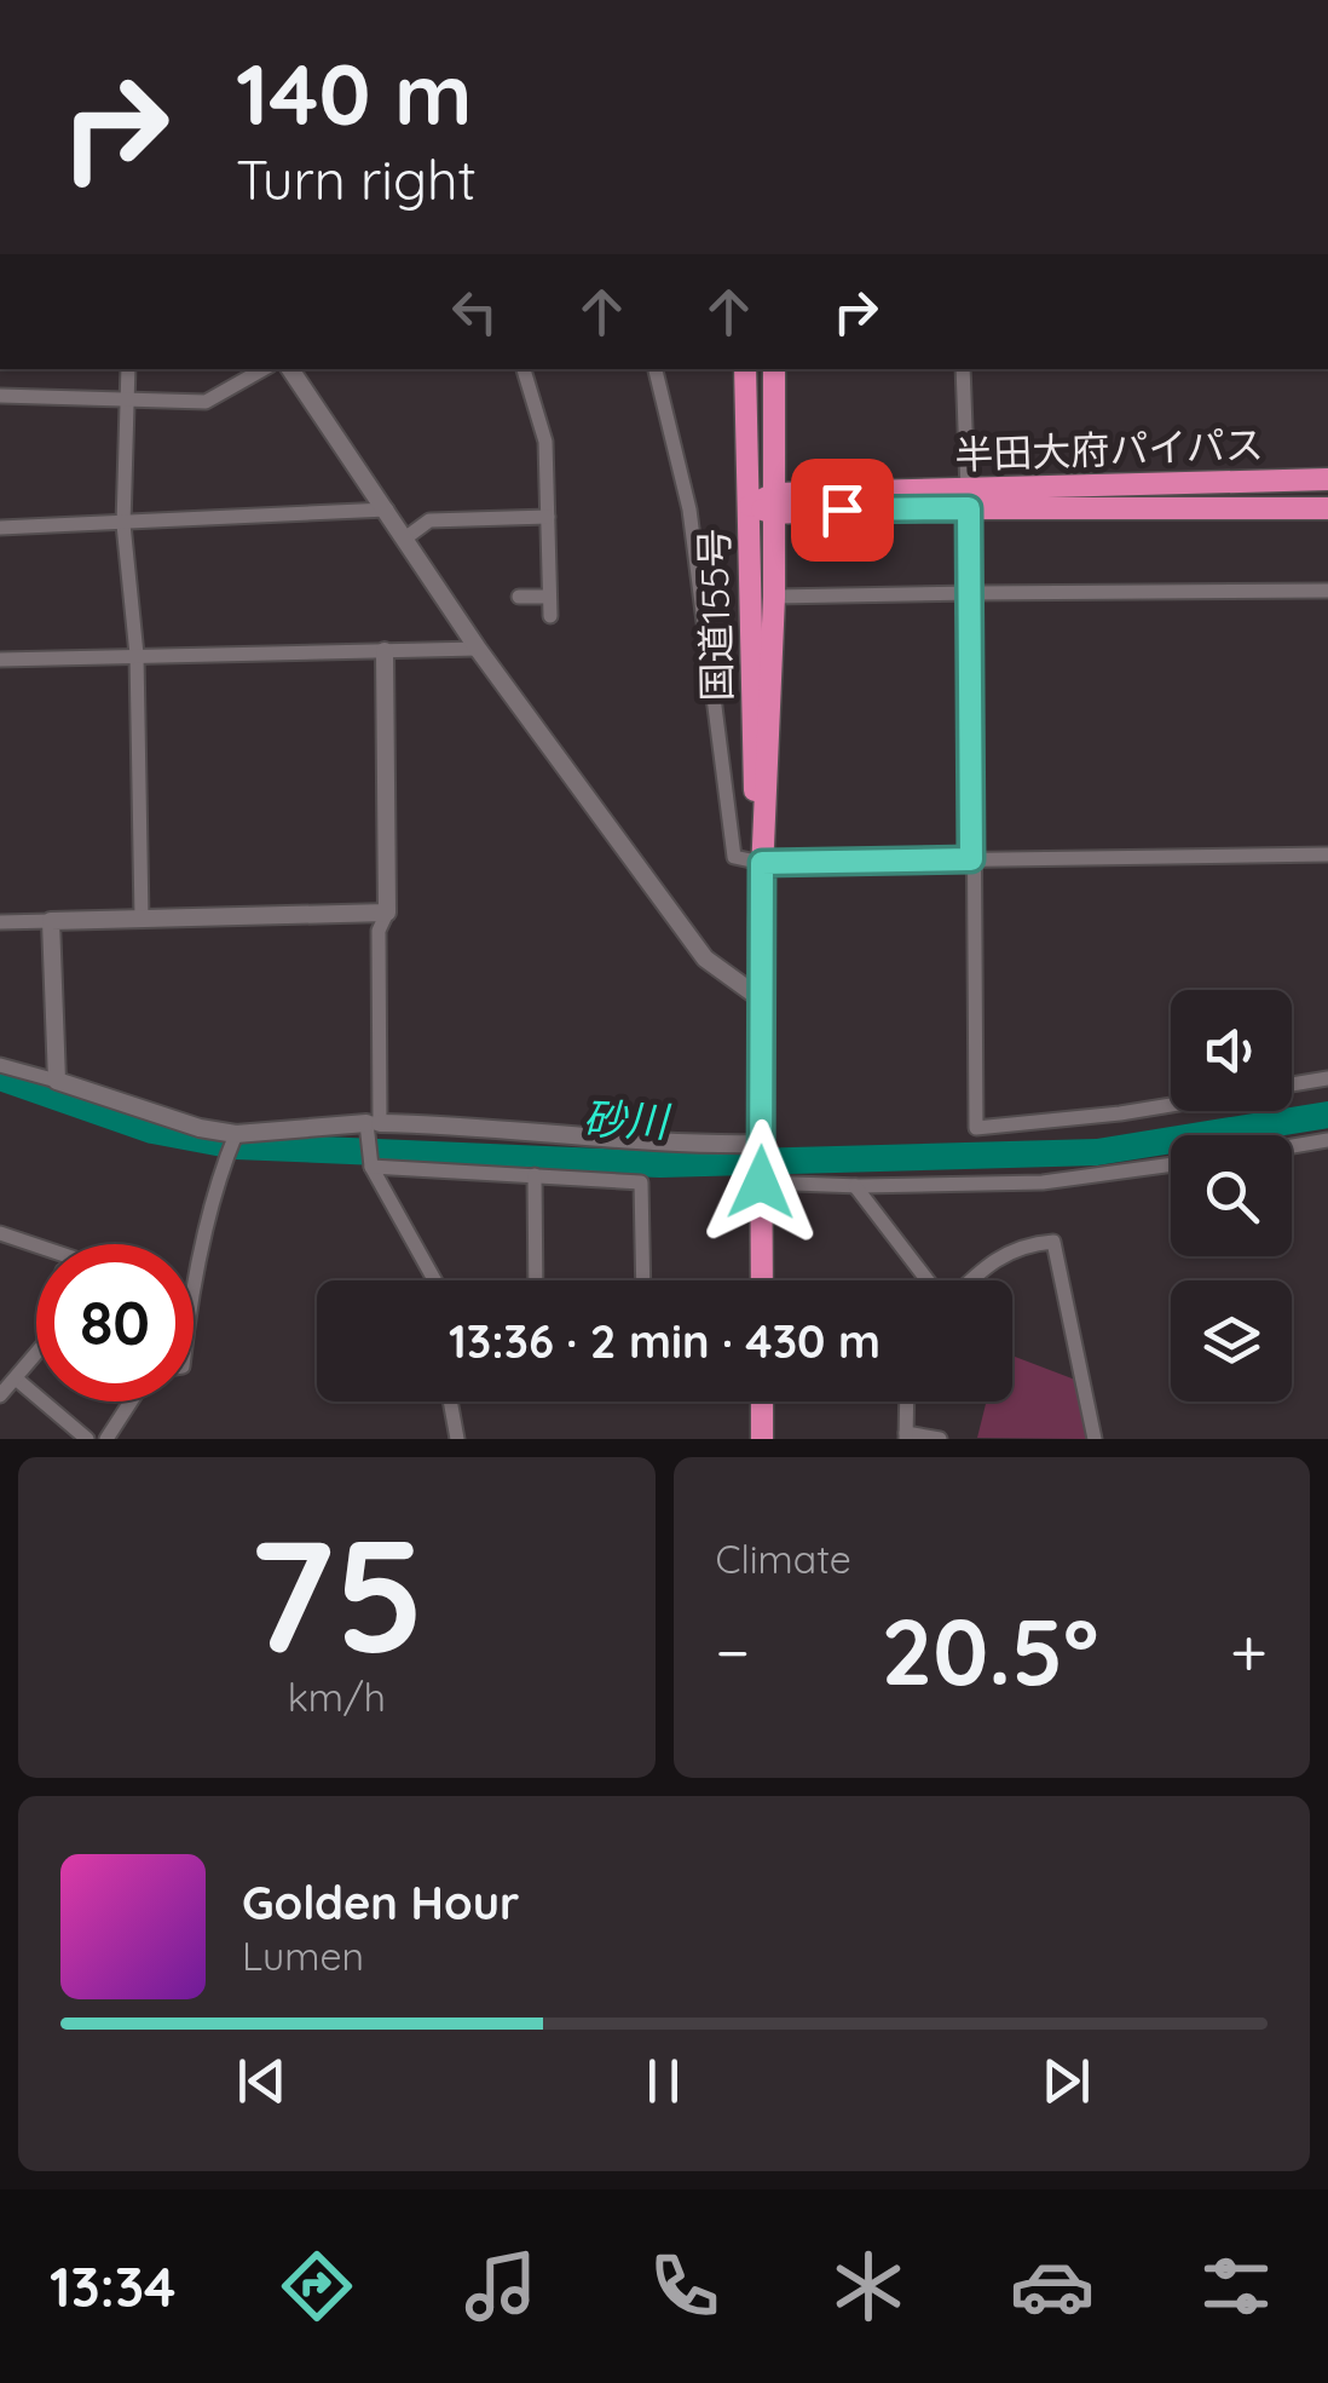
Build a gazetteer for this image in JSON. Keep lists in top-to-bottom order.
{
  "streets": {
    "highway": ["半田大府パイパス", "国道155号"]
  },
  "crossings": [
    ["半田大府パイパス", "国道155号"]
  ],
  "water": ["砂川"],
  "page": {
    "turn": ["140 m", "Turn right"],
    "limit": "80",
    "trip": "13:36 · 2 min · 430 m",
    "tile": [
      ["75", "km/h"],
      "Climate"
    ],
    "heat": ["−", "20.5°", "+"],
    "song": ["Golden Hour", "Lumen"],
    "tabs": "13:34"
  }
}
